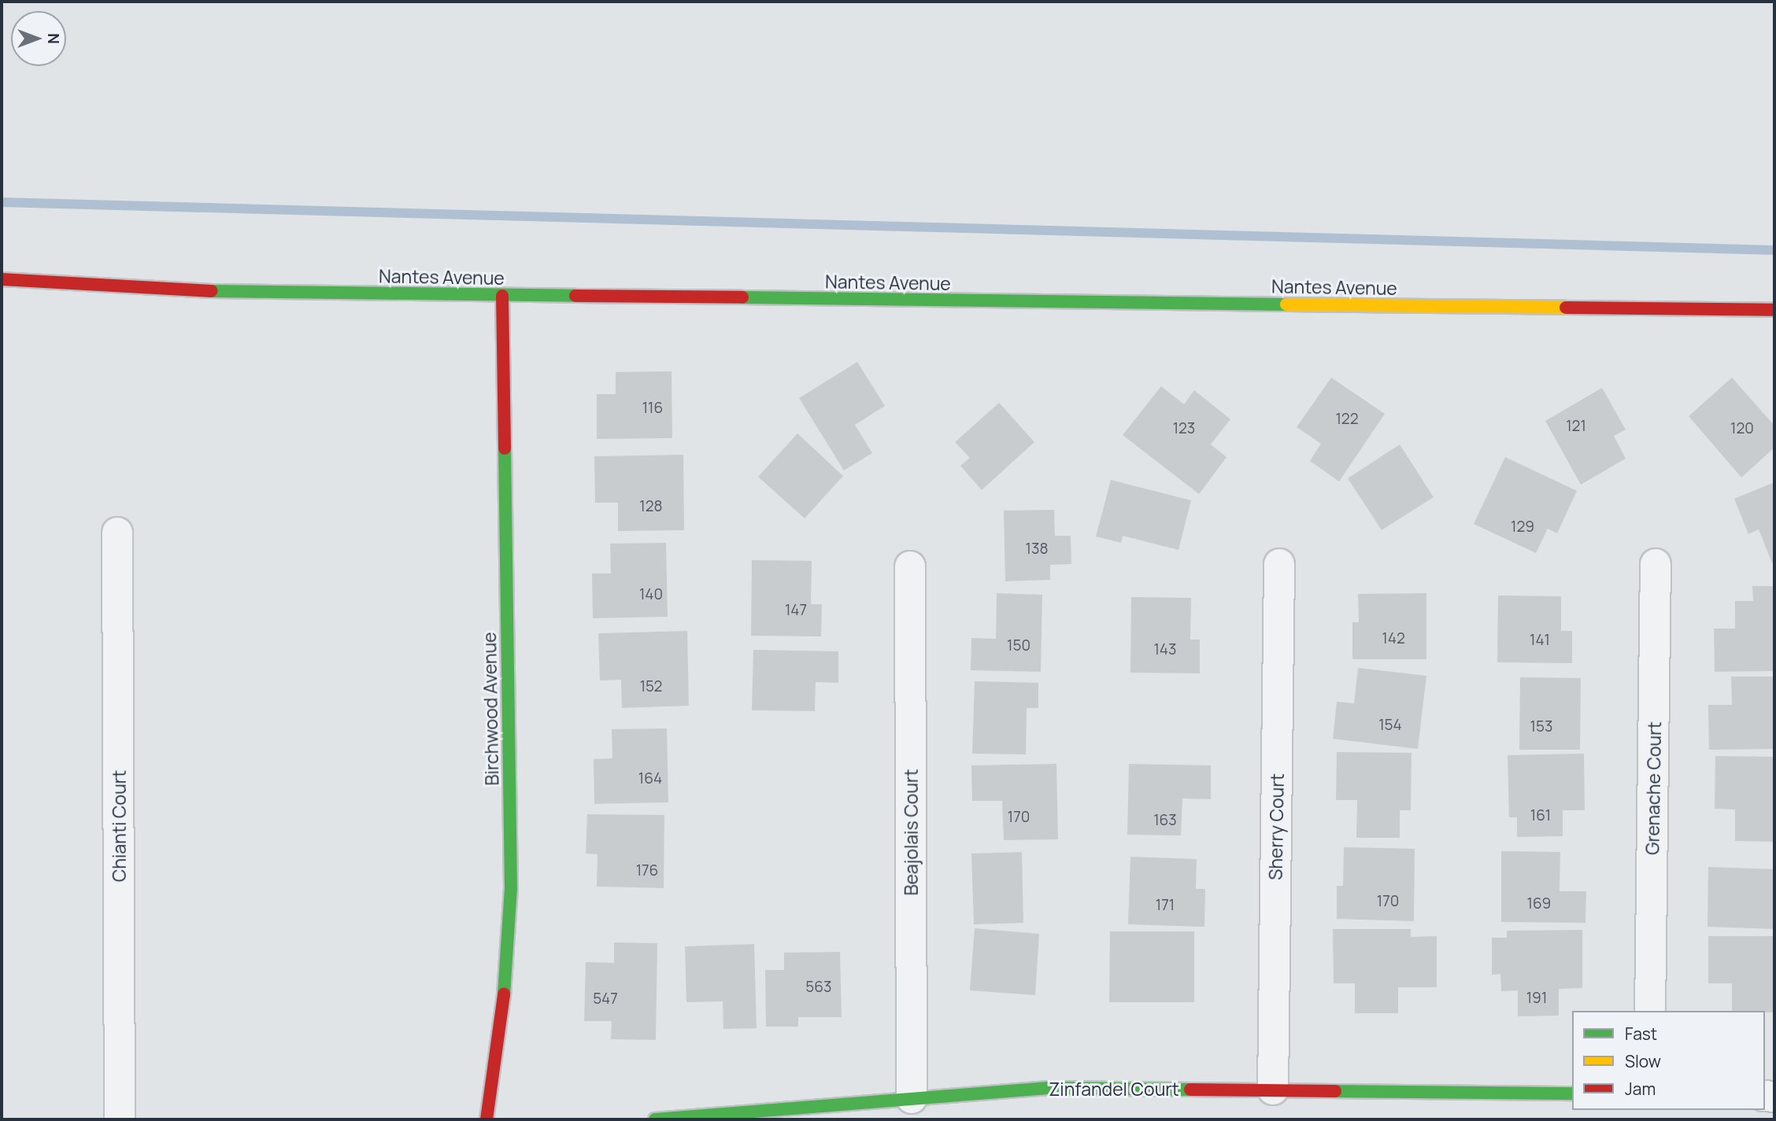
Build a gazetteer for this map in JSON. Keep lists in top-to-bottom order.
{
  "streets": {
    "street": [
      "Nantes Avenue",
      "Birchwood Avenue",
      "Grenache Court",
      "Chianti Court",
      "Sherry Court",
      "Beajolais Court",
      "Zinfandel Court"
    ]
  },
  "crossings": [
    ["Nantes Avenue", "Birchwood Avenue"],
    ["Sherry Court", "Zinfandel Court"],
    ["Beajolais Court", "Zinfandel Court"]
  ],
  "house_numbers": [
    "116",
    "122",
    "121",
    "123",
    "120",
    "128",
    "129",
    "138",
    "140",
    "147",
    "142",
    "141",
    "150",
    "143",
    "152",
    "154",
    "153",
    "164",
    "161",
    "170",
    "163",
    "176",
    "170",
    "169",
    "171",
    "563",
    "191",
    "547"
  ],
  "legend": ["Fast", "Slow", "Jam"],
  "north": "right"
}
